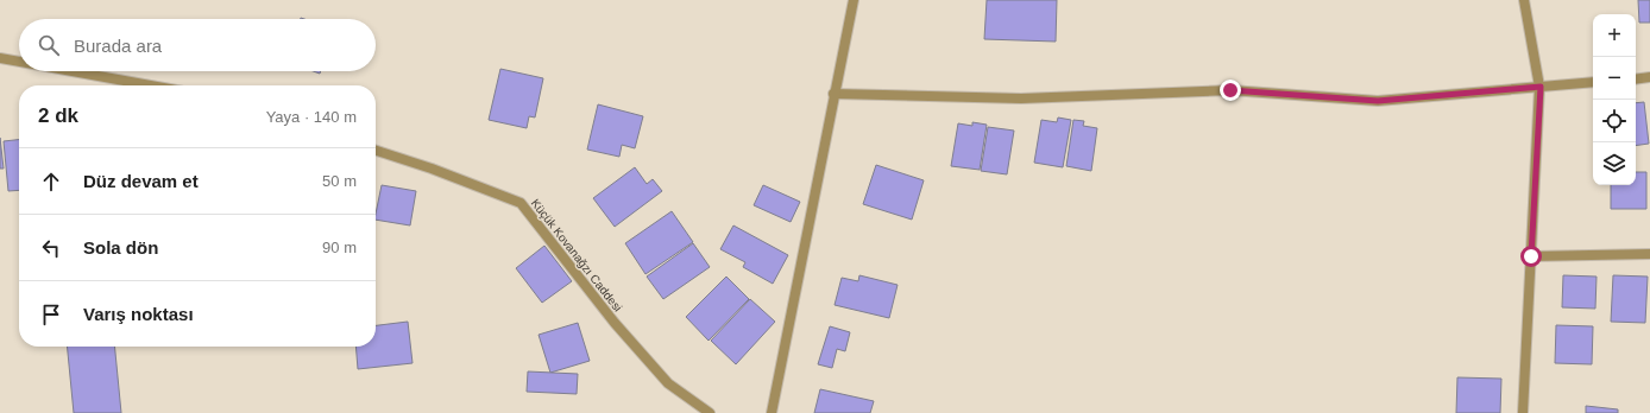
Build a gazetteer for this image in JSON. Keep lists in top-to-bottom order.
{
  "streets": {
    "street": ["Küçük Kovanağzı Caddesi"]
  },
  "page": {
    "map_buttons": ["+", "−"],
    "search": "Burada ara",
    "heading": ["2 dk", "Yaya · 140 m"],
    "list": [
      ["Düz devam et", "50 m"],
      ["Sola dön", "90 m"],
      "Varış noktası"
    ]
  }
}
